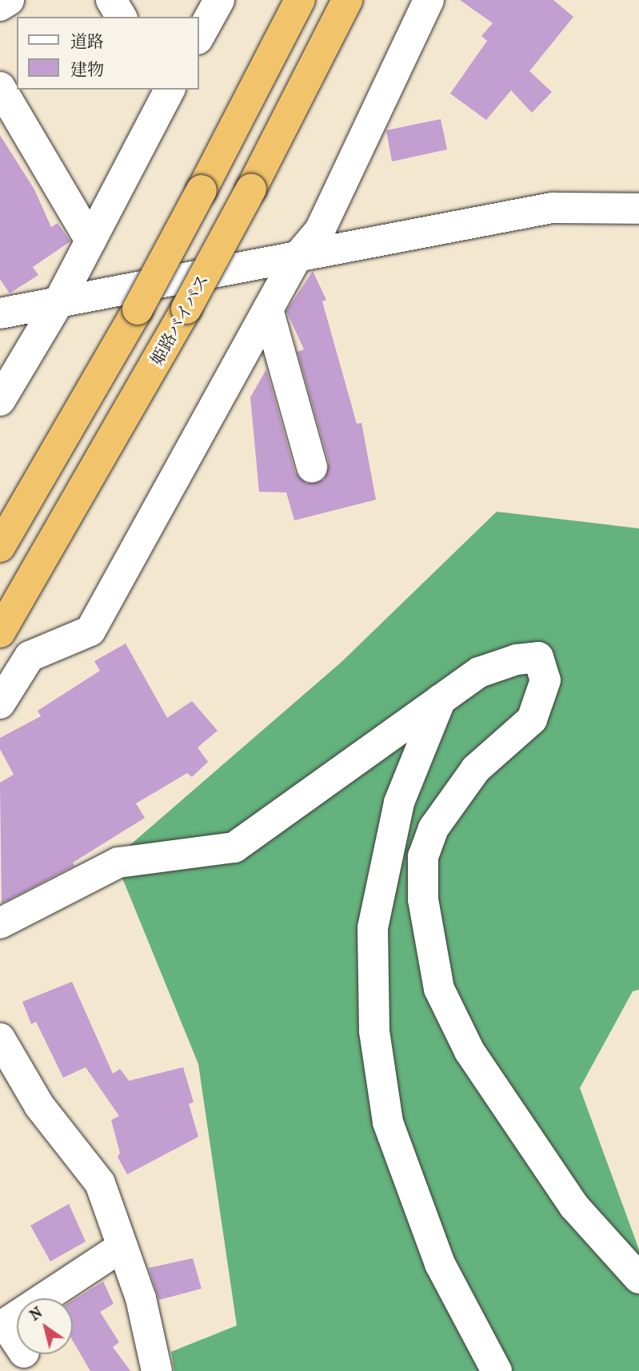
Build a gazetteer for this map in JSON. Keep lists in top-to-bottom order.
{
  "streets": {
    "highway": ["姫路バイパス"]
  },
  "legend": ["道路", "建物"],
  "north": "top left"
}
